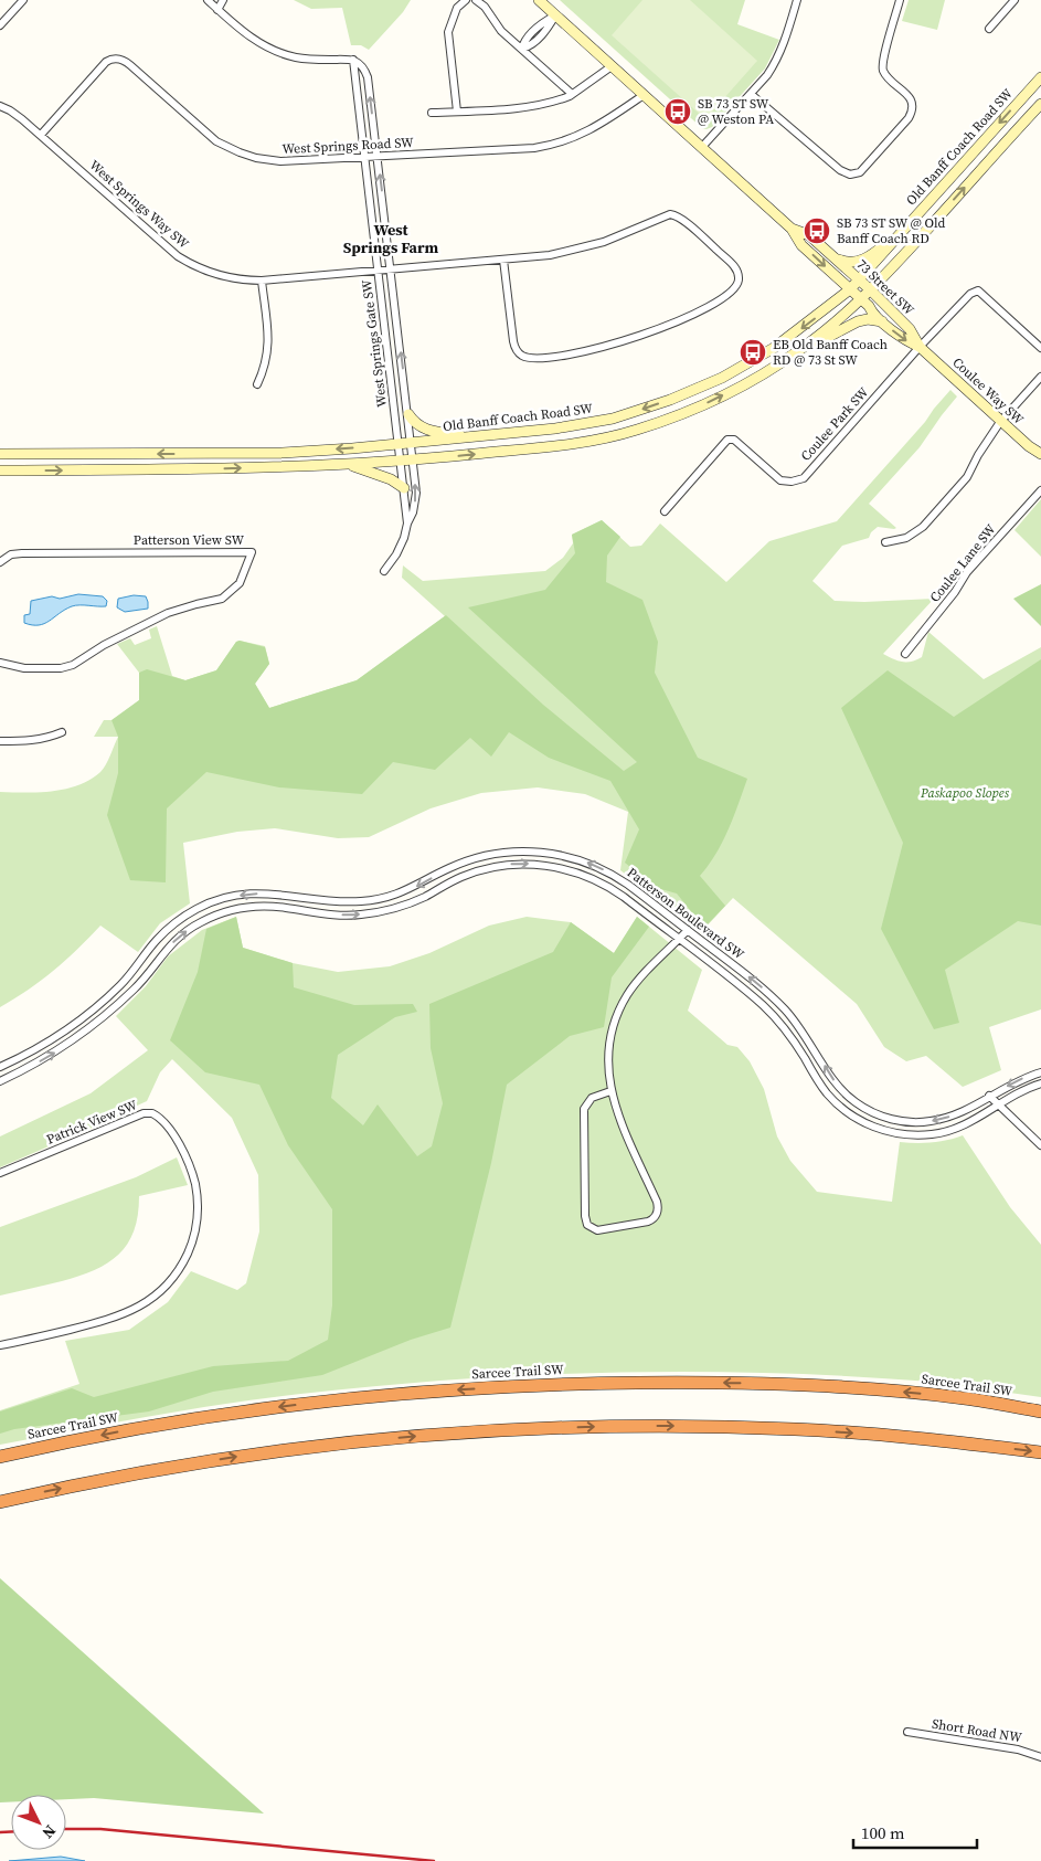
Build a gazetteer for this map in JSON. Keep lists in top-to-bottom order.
{
  "streets": {
    "highway": ["Sarcee Trail SW"],
    "main road": ["Old Banff Coach Road SW", "73 Street SW", "Coulee Way SW"],
    "street": [
      "West Springs Road SW",
      "West Springs Way SW",
      "West Springs Gate SW",
      "Coulee Park SW",
      "Patterson View SW",
      "Coulee Lane SW",
      "Patterson Boulevard SW",
      "Patrick View SW",
      "Short Road NW"
    ]
  },
  "crossings": [
    ["West Springs Road SW", "West Springs Way SW"],
    ["West Springs Road SW", "73 Street SW"],
    ["West Springs Road SW", "West Springs Gate SW"],
    ["Old Banff Coach Road SW", "73 Street SW"],
    ["Old Banff Coach Road SW", "West Springs Gate SW"],
    ["West Springs Way SW", "West Springs Gate SW"],
    ["73 Street SW", "Coulee Way SW"],
    ["73 Street SW", "Coulee Park SW"],
    ["Coulee Way SW", "Coulee Park SW"]
  ],
  "districts": ["West Springs Farm"],
  "parks": ["Paskapoo Slopes"],
  "places": {
    "bus stop": ["SB 73 ST SW @ Weston PA", "SB 73 ST SW @ Old Banff Coach RD", "EB Old Banff Coach RD @ 73 St SW"]
  },
  "scale_bar": "100 m",
  "north": "bottom right"
}
